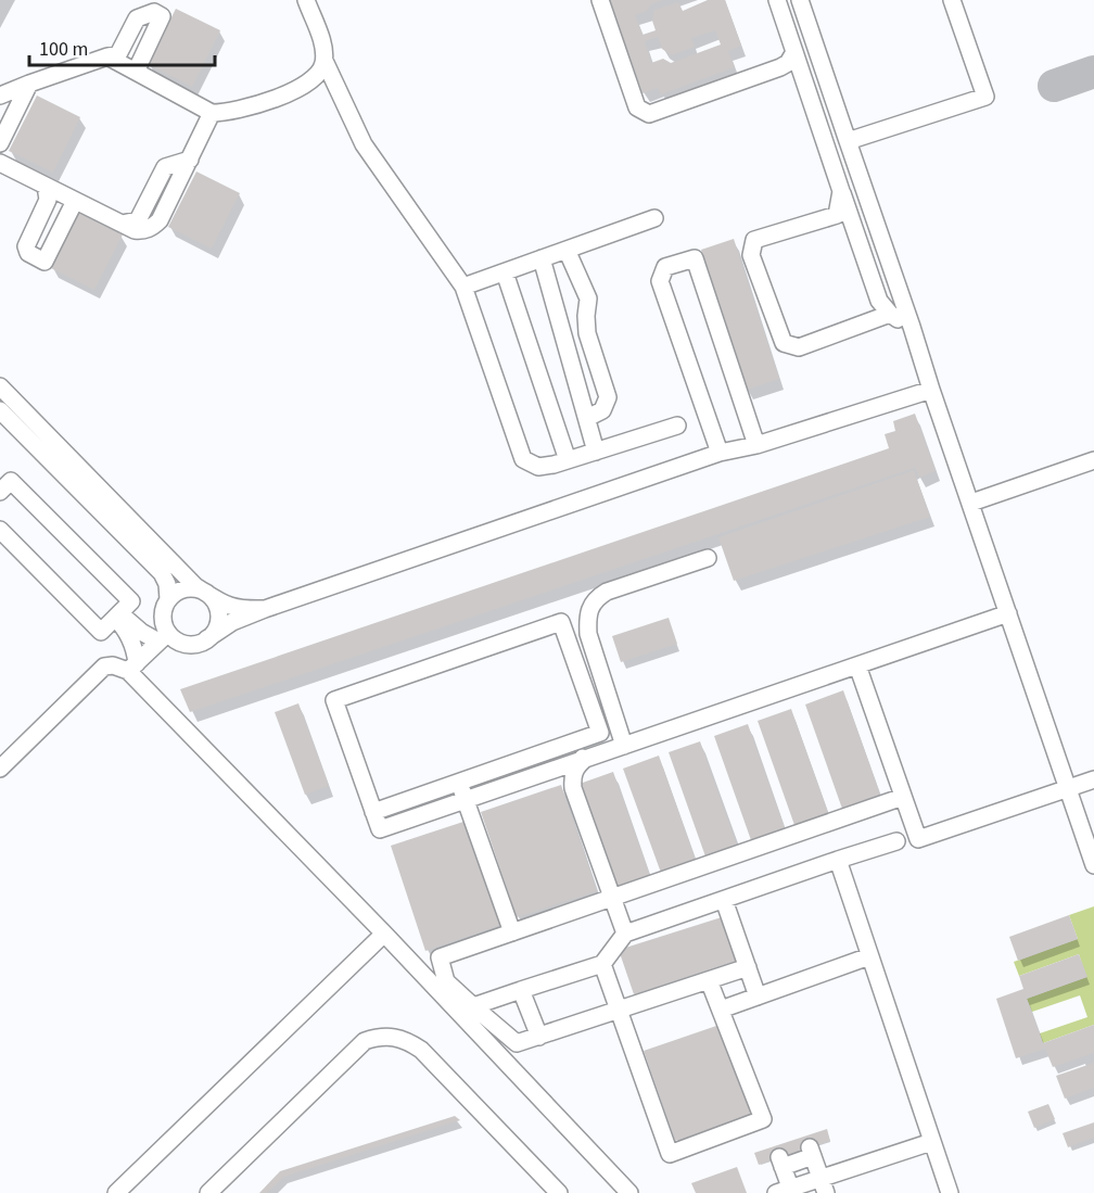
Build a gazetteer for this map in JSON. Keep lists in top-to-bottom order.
{
  "scale_bar": "100 m"
}
